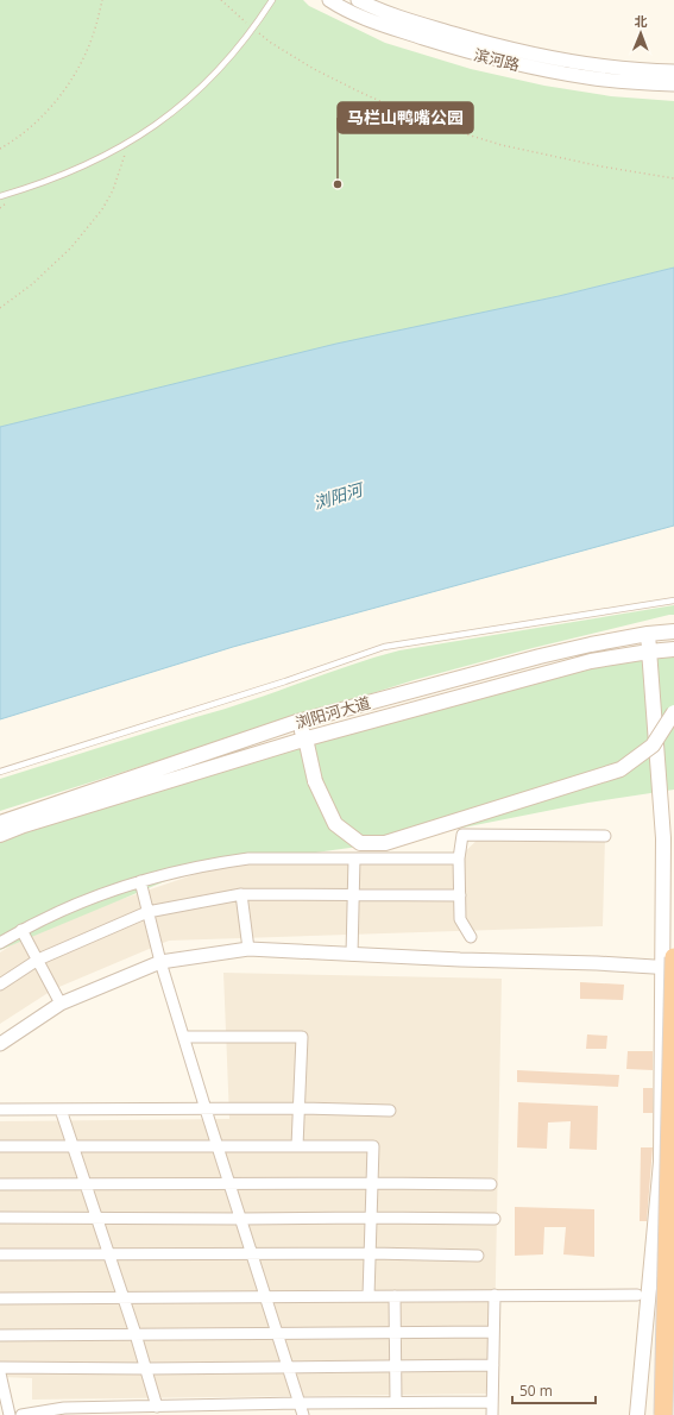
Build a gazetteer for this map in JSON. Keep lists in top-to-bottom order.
{
  "streets": {
    "main road": ["浏阳河大道"],
    "street": ["滨河路"]
  },
  "water": ["浏阳河"],
  "places": ["马栏山鸭嘴公园"],
  "scale_bar": "50 m",
  "north": "top"
}
